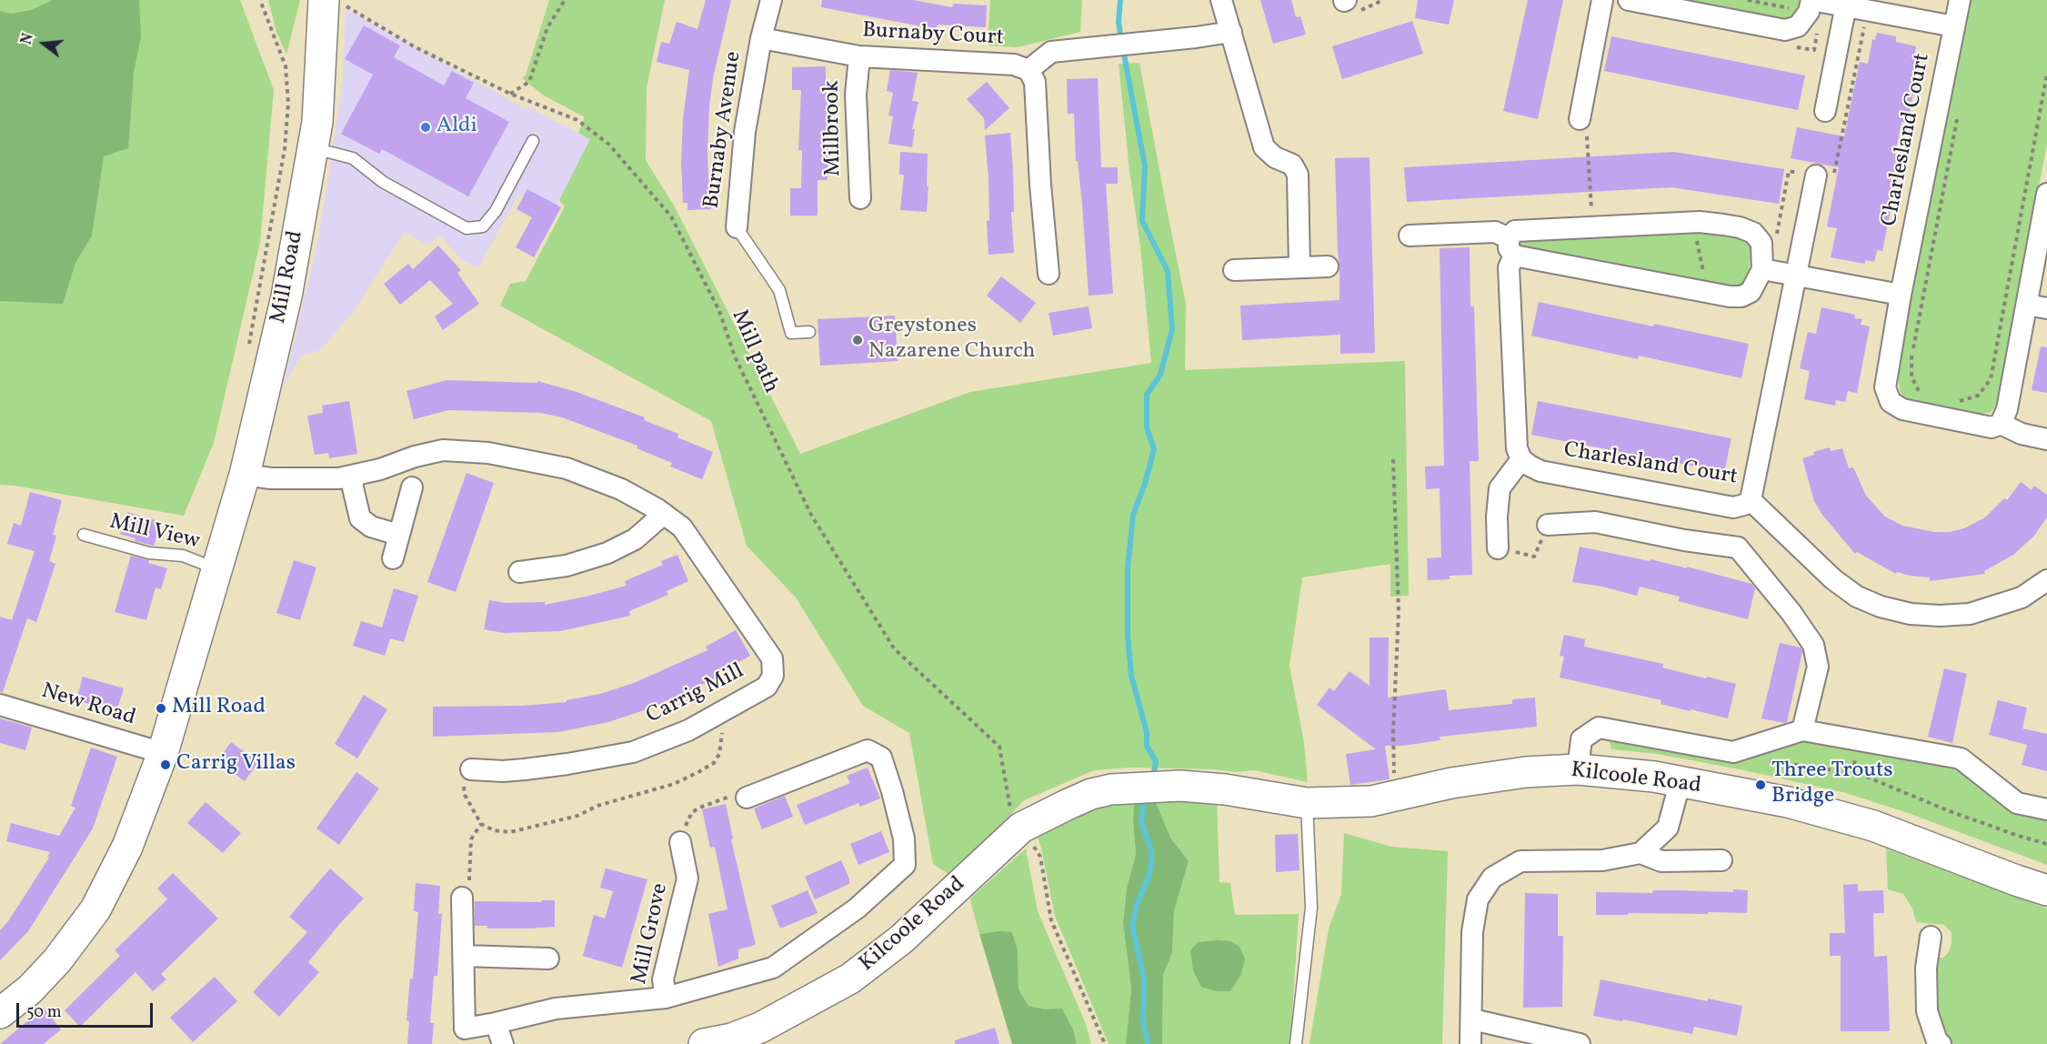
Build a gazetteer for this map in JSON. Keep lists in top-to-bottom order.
{
  "streets": {
    "main road": ["Mill Road", "Kilcoole Road"],
    "street": [
      "Burnaby Court",
      "Millbrook",
      "Burnaby Avenue",
      "Charlesland Court",
      "Carrig Mill",
      "New Road",
      "Mill Grove"
    ],
    "lane": ["Mill View"],
    "path": ["Mill path"]
  },
  "crossings": [
    ["Burnaby Court", "Millbrook"],
    ["Burnaby Court", "Burnaby Avenue"],
    ["Mill Road", "Mill path"],
    ["Mill Road", "Mill View"],
    ["Mill Road", "Carrig Mill"],
    ["Mill Road", "New Road"],
    ["Mill path", "Kilcoole Road"]
  ],
  "places": [
    "Aldi",
    "Greystones Nazarene Church",
    "Mill Road",
    "Carrig Villas",
    "Three Trouts Bridge"
  ],
  "scale_bar": "50 m",
  "north": "left"
}
